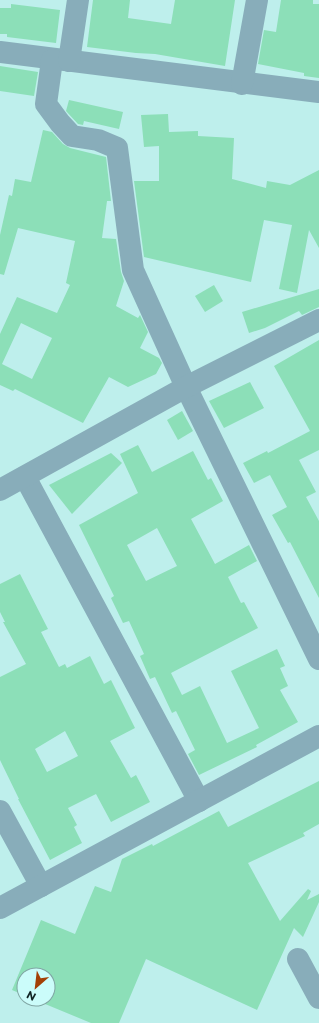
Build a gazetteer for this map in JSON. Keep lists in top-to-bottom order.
{
  "north": "bottom left"
}
